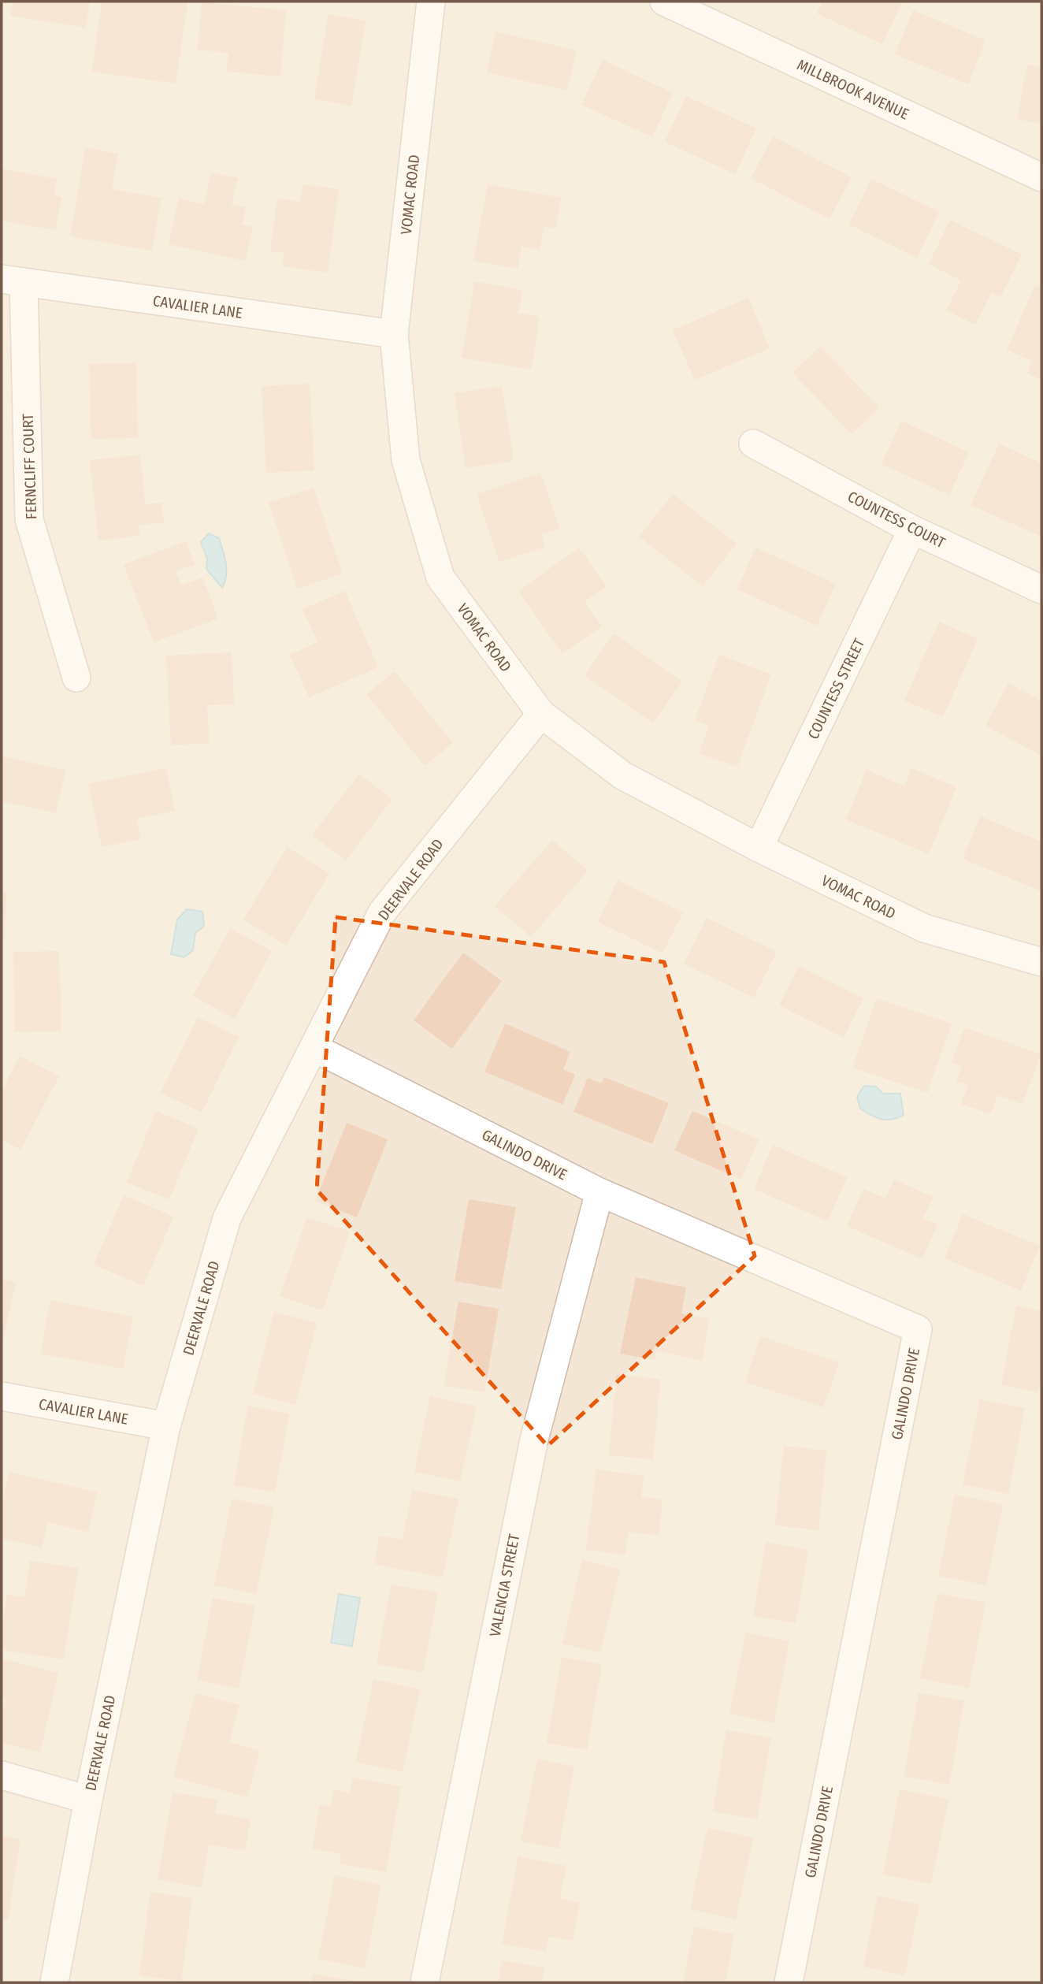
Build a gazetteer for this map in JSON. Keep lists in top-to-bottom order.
{
  "streets": {
    "street": [
      "MILLBROOK AVENUE",
      "VOMAC ROAD",
      "CAVALIER LANE",
      "FERNCLIFF COURT",
      "COUNTESS COURT",
      "COUNTESS STREET",
      "DEERVALE ROAD",
      "GALINDO DRIVE",
      "VALENCIA STREET"
    ]
  },
  "crossings": [
    ["VOMAC ROAD", "CAVALIER LANE"],
    ["VOMAC ROAD", "COUNTESS STREET"],
    ["VOMAC ROAD", "DEERVALE ROAD"],
    ["CAVALIER LANE", "FERNCLIFF COURT"],
    ["CAVALIER LANE", "DEERVALE ROAD"],
    ["COUNTESS COURT", "COUNTESS STREET"],
    ["DEERVALE ROAD", "GALINDO DRIVE"],
    ["GALINDO DRIVE", "VALENCIA STREET"]
  ]
}
